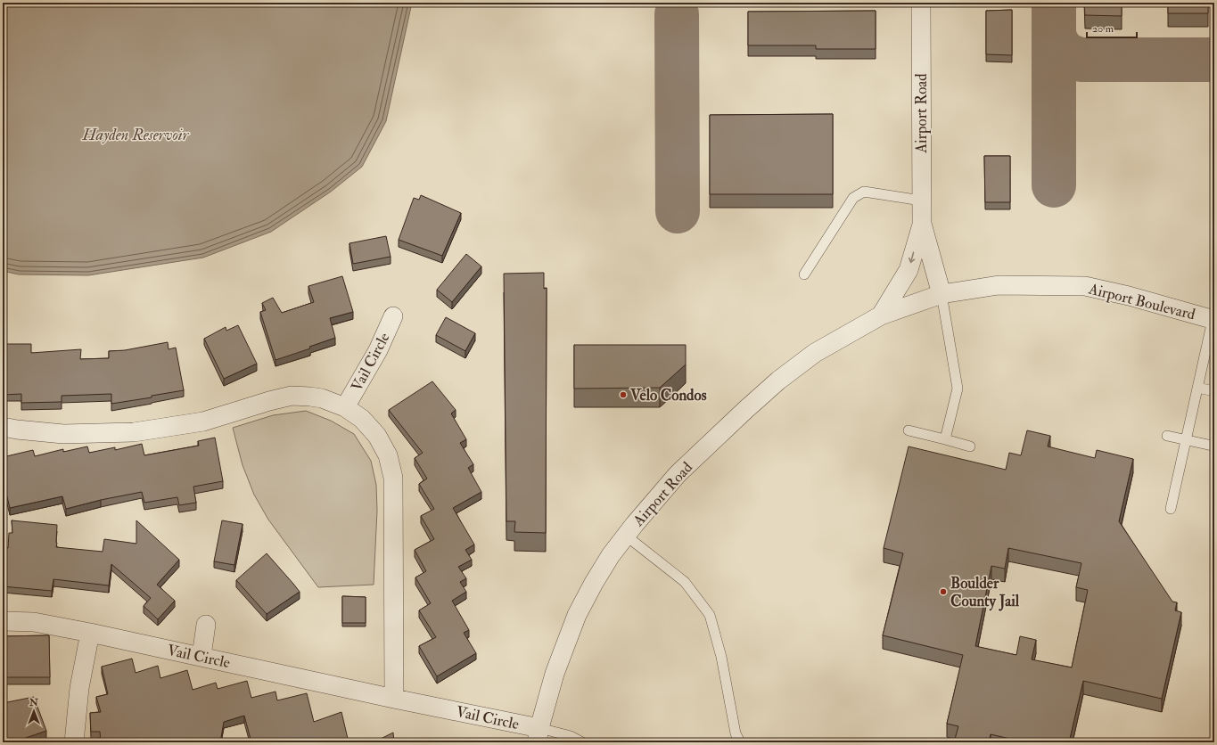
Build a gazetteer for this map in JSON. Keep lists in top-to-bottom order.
{
  "streets": {
    "street": ["Airport Road", "Airport Boulevard", "Vail Circle"]
  },
  "crossings": [
    ["Airport Road", "Airport Boulevard"],
    ["Airport Road", "Vail Circle"]
  ],
  "water": ["Hayden Reservoir"],
  "places": ["Velo Condos", "Boulder County Jail"],
  "scale_bar": "20 m",
  "north": "top"
}
